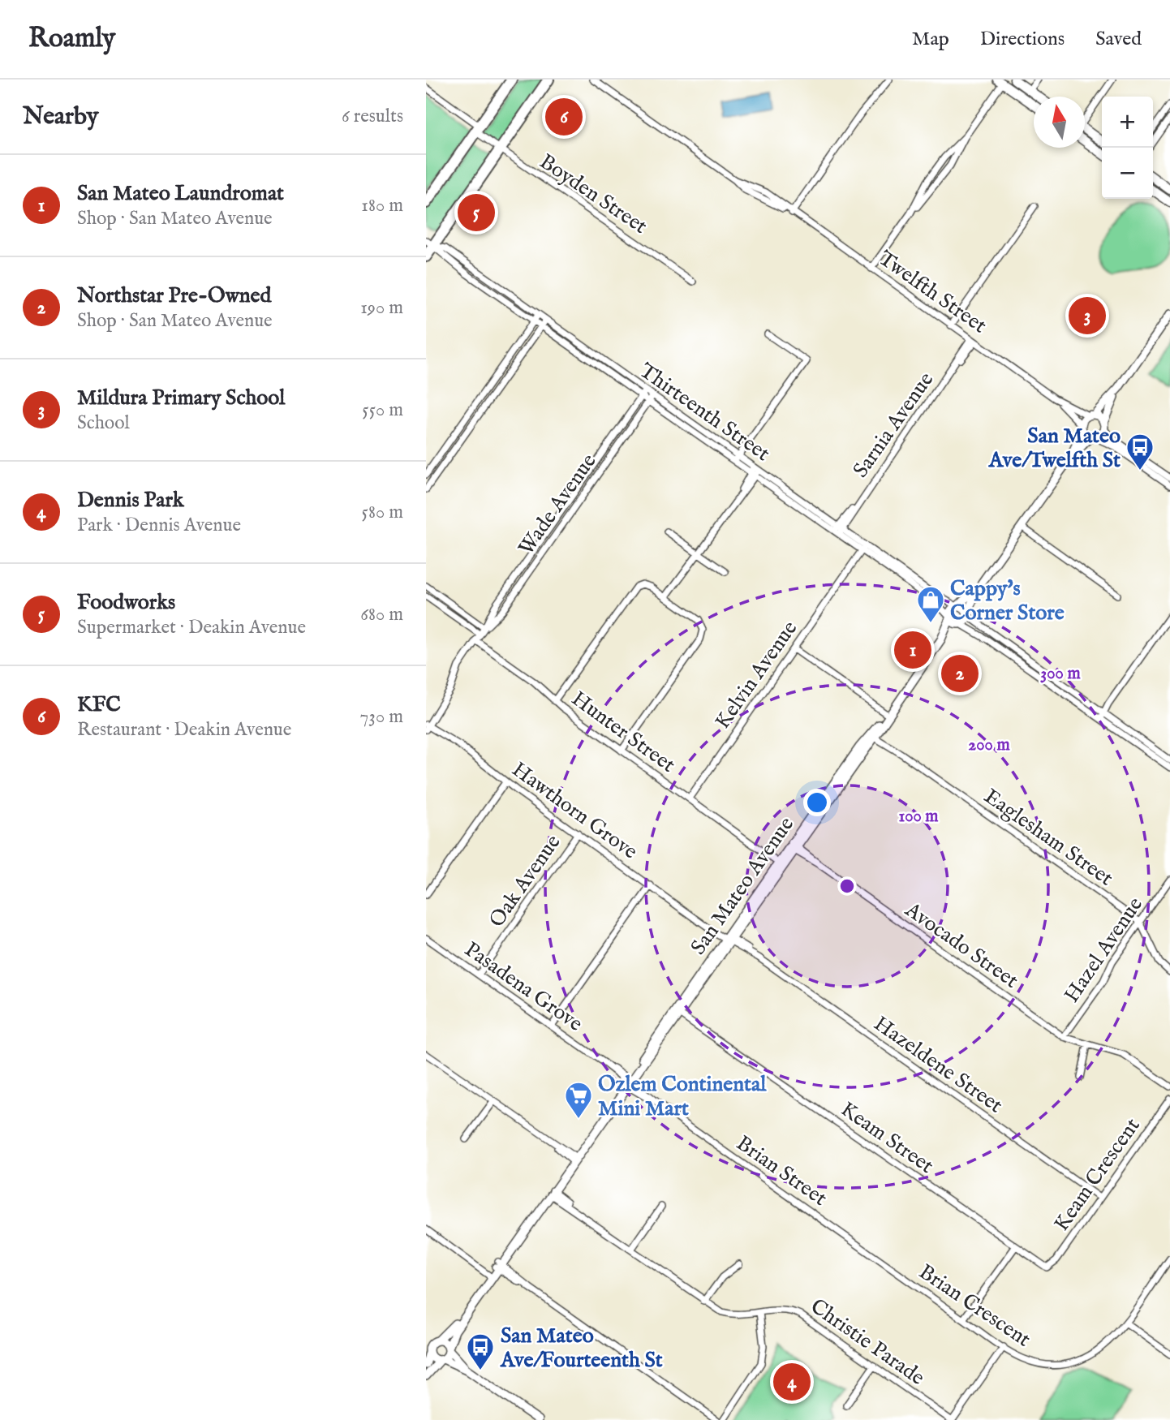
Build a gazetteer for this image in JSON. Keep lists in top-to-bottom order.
{
  "streets": {
    "street": [
      "Boyden Street",
      "Twelfth Street",
      "Thirteenth Street",
      "Sarnia Avenue",
      "Wade Avenue",
      "Kelvin Avenue",
      "Hunter Street",
      "Hawthorn Grove",
      "Eaglesham Street",
      "Oak Avenue",
      "San Mateo Avenue",
      "Avocado Street",
      "Hazel Avenue",
      "Pasadena Grove",
      "Hazeldene Street",
      "Keam Street",
      "Brian Street",
      "Keam Crescent",
      "Brian Crescent",
      "Christie Parade"
    ]
  },
  "crossings": [
    ["Twelfth Street", "Sarnia Avenue"],
    ["Thirteenth Street", "Sarnia Avenue"],
    ["Thirteenth Street", "Wade Avenue"],
    ["Thirteenth Street", "Kelvin Avenue"],
    ["Thirteenth Street", "San Mateo Avenue"],
    ["Wade Avenue", "Hunter Street"],
    ["Wade Avenue", "Hawthorn Grove"],
    ["Kelvin Avenue", "Hunter Street"],
    ["Hunter Street", "San Mateo Avenue"],
    ["Hawthorn Grove", "Oak Avenue"],
    ["Hawthorn Grove", "San Mateo Avenue"],
    ["Hawthorn Grove", "Hazeldene Street"],
    ["Eaglesham Street", "San Mateo Avenue"],
    ["Eaglesham Street", "Hazel Avenue"],
    ["Oak Avenue", "Pasadena Grove"],
    ["San Mateo Avenue", "Avocado Street"],
    ["San Mateo Avenue", "Pasadena Grove"],
    ["San Mateo Avenue", "Hazeldene Street"],
    ["San Mateo Avenue", "Keam Street"],
    ["San Mateo Avenue", "Brian Street"],
    ["San Mateo Avenue", "Christie Parade"],
    ["Avocado Street", "Hazel Avenue"],
    ["Pasadena Grove", "Brian Street"],
    ["Hazeldene Street", "Keam Crescent"],
    ["Keam Street", "Keam Crescent"],
    ["Brian Street", "Brian Crescent"]
  ],
  "places": {
    "bus stop": ["San Mateo Ave/Twelfth St", "San Mateo Ave/Fourteenth St"],
    "shop": ["Cappy's Corner Store"],
    "supermarket": ["Ozlem Continental Mini Mart"]
  },
  "north": "top",
  "page": {
    "header": "Roamly",
    "nav": ["Map", "Directions", "Saved"],
    "heading": ["Nearby", "6 results"],
    "pins": [
      "6",
      "5",
      "3",
      "1",
      "2",
      "4"
    ],
    "map_buttons": ["+", "−"],
    "list": [
      {
        "mark": "1",
        "name": "San Mateo Laundromat",
        "note": "Shop · San Mateo Avenue",
        "value": "180 m"
      },
      {
        "mark": "2",
        "name": "Northstar Pre-Owned",
        "note": "Shop · San Mateo Avenue",
        "value": "190 m"
      },
      {
        "mark": "3",
        "name": "Mildura Primary School",
        "note": "School",
        "value": "550 m"
      },
      {
        "mark": "4",
        "name": "Dennis Park",
        "note": "Park · Dennis Avenue",
        "value": "580 m"
      },
      {
        "mark": "5",
        "name": "Foodworks",
        "note": "Supermarket · Deakin Avenue",
        "value": "680 m"
      },
      {
        "mark": "6",
        "name": "KFC",
        "note": "Restaurant · Deakin Avenue",
        "value": "730 m"
      }
    ]
  },
  "rings": ["300 m", "200 m", "100 m"]
}
